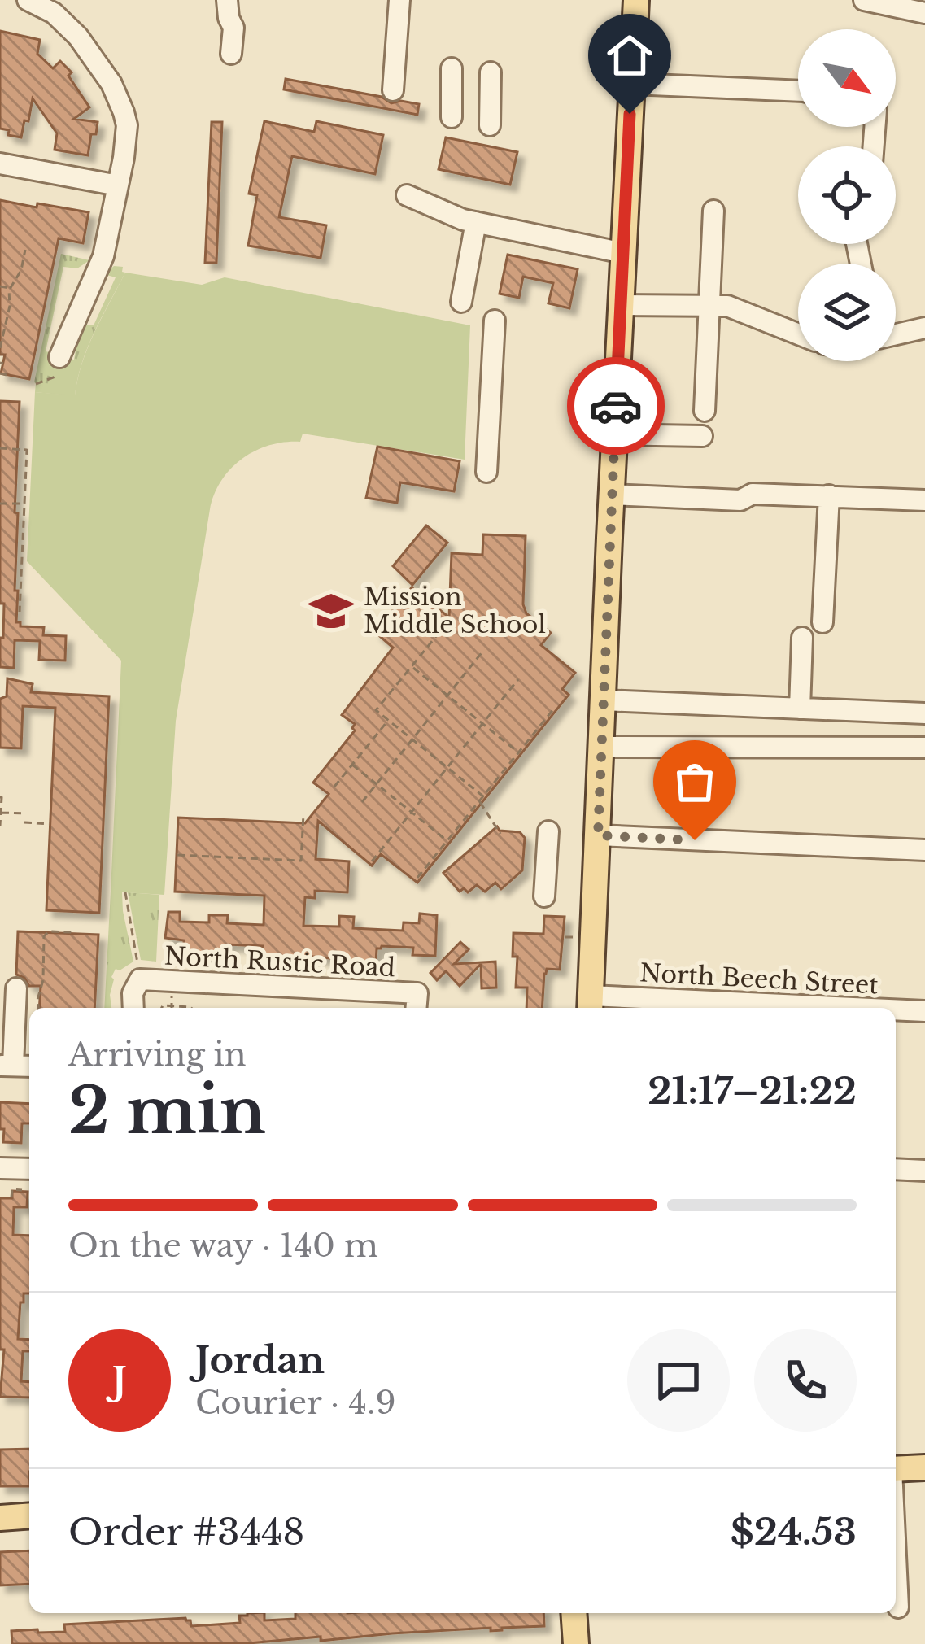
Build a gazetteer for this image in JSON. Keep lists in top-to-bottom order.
{
  "streets": {
    "street": ["North Rustic Road", "North Beech Street"]
  },
  "places": {
    "school or university": ["Mission Middle School"]
  },
  "north": "bottom right",
  "page": {
    "heading": ["2 min", "Arriving in", "21:17–21:22"],
    "panel": [
      "Jordan",
      "Courier · 4.9",
      "Order #3448",
      "$24.53"
    ],
    "bar": "On the way · 140 m",
    "round": "J"
  }
}
